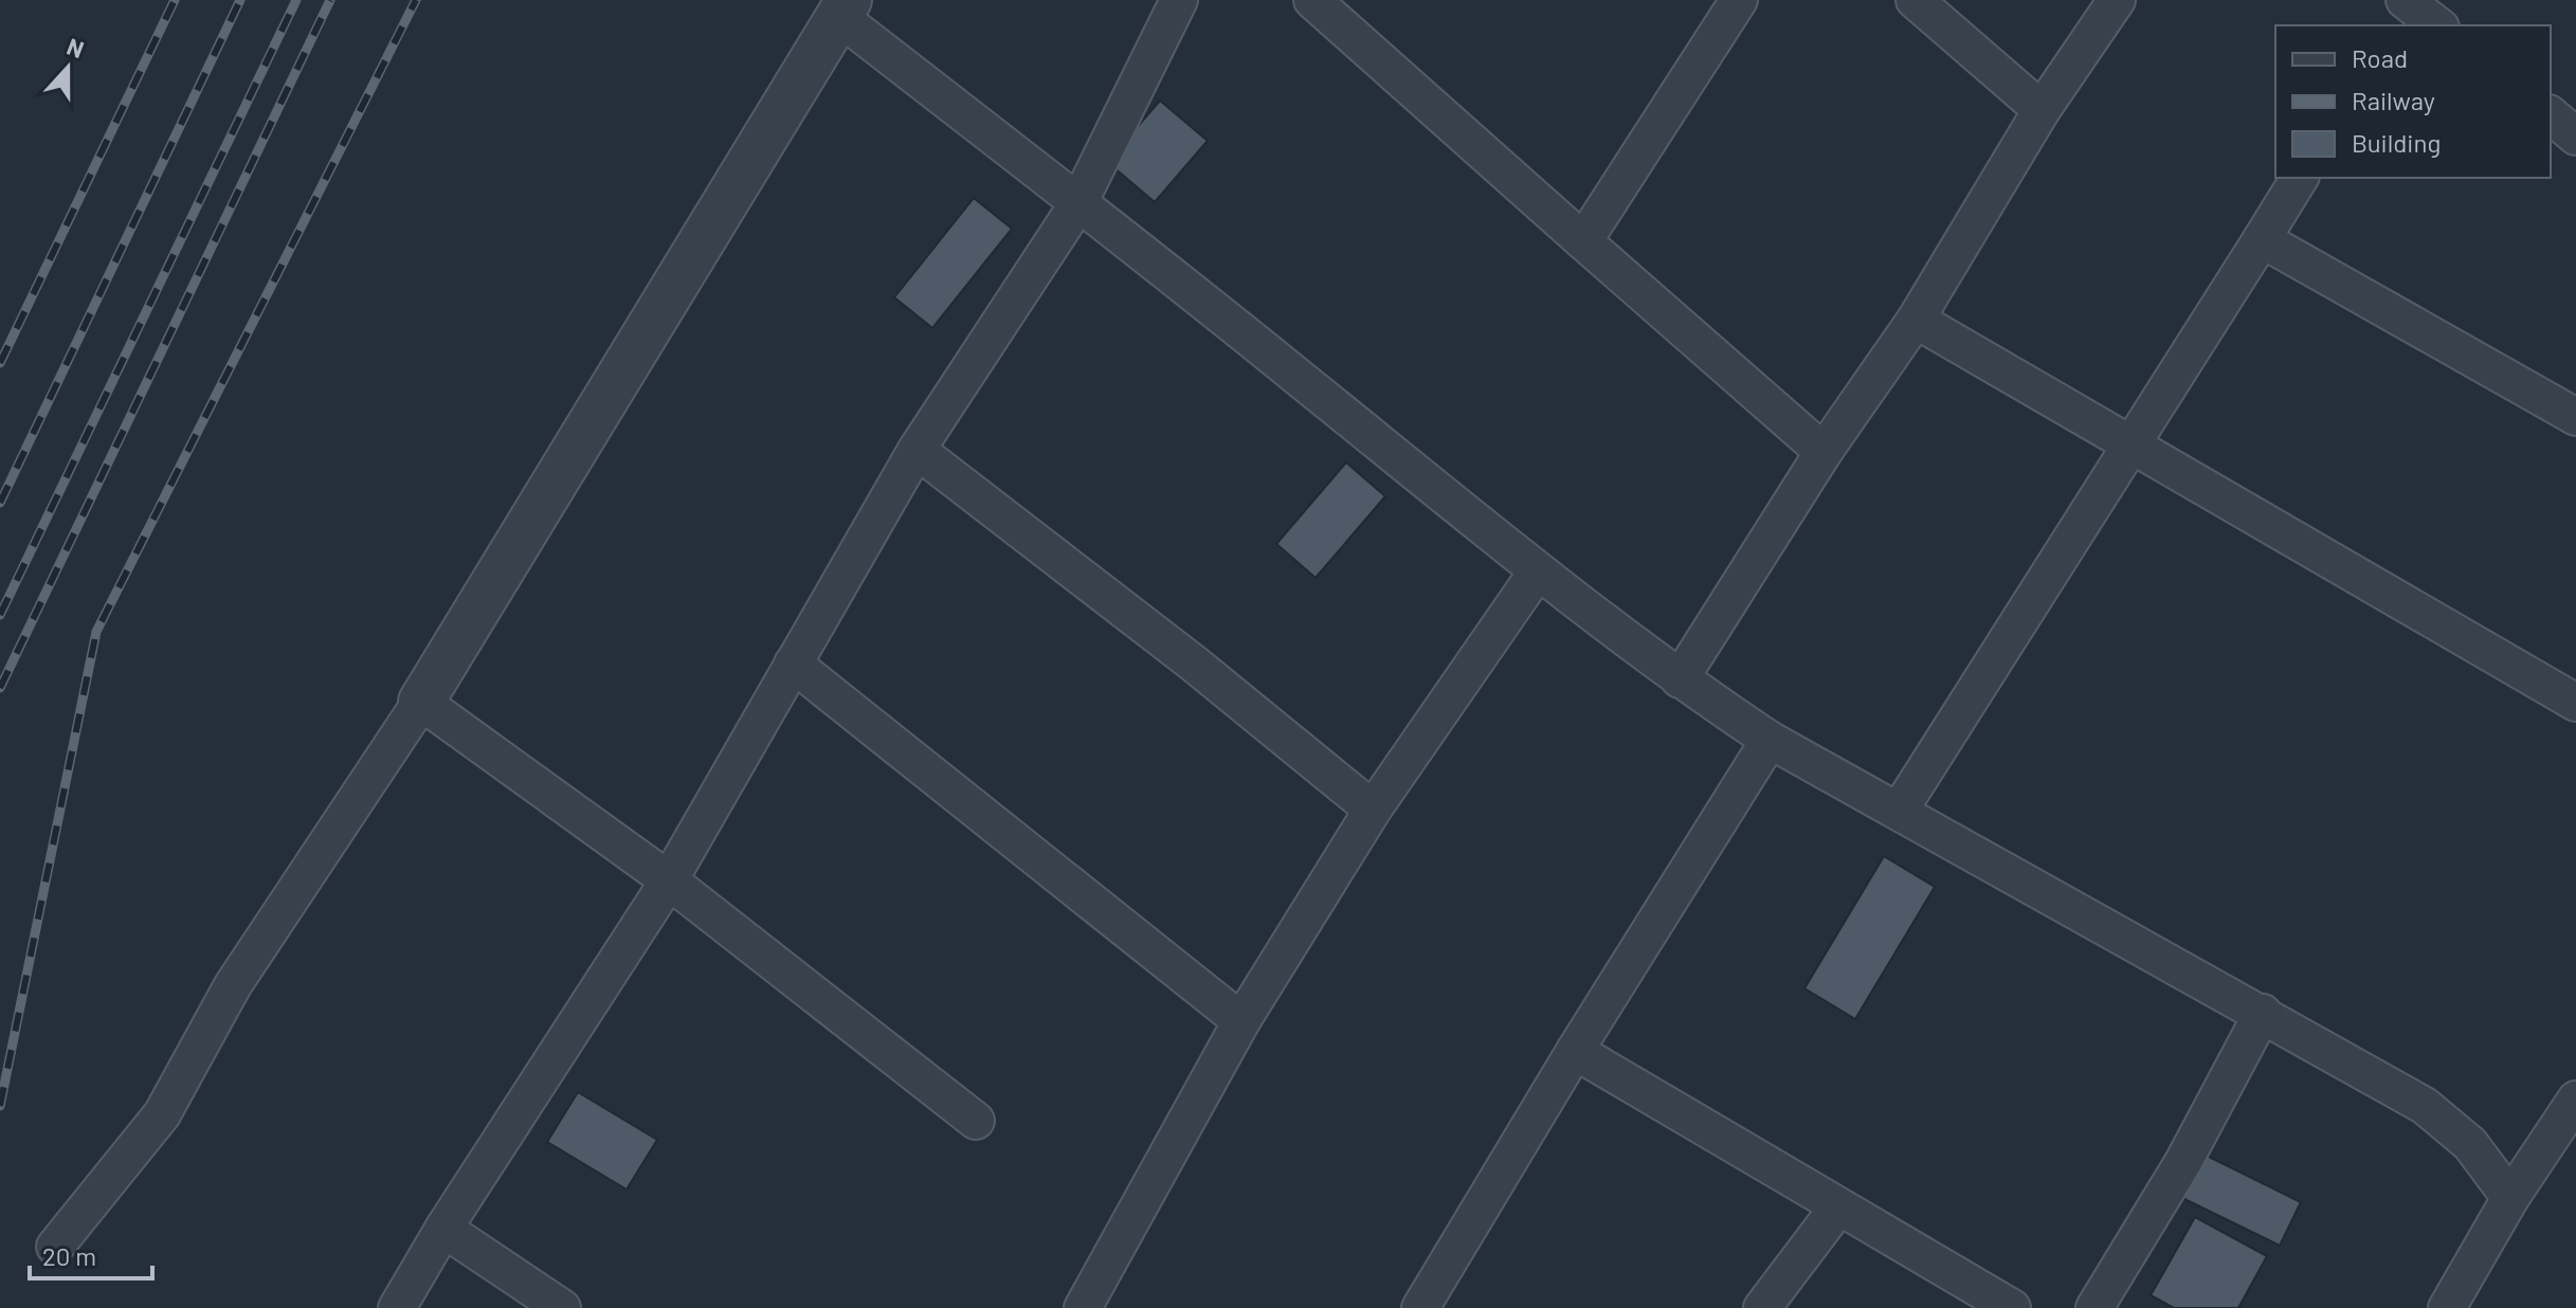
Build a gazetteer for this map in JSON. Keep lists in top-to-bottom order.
{
  "legend": ["Road", "Railway", "Building"],
  "scale_bar": "20 m",
  "north": "top"
}
